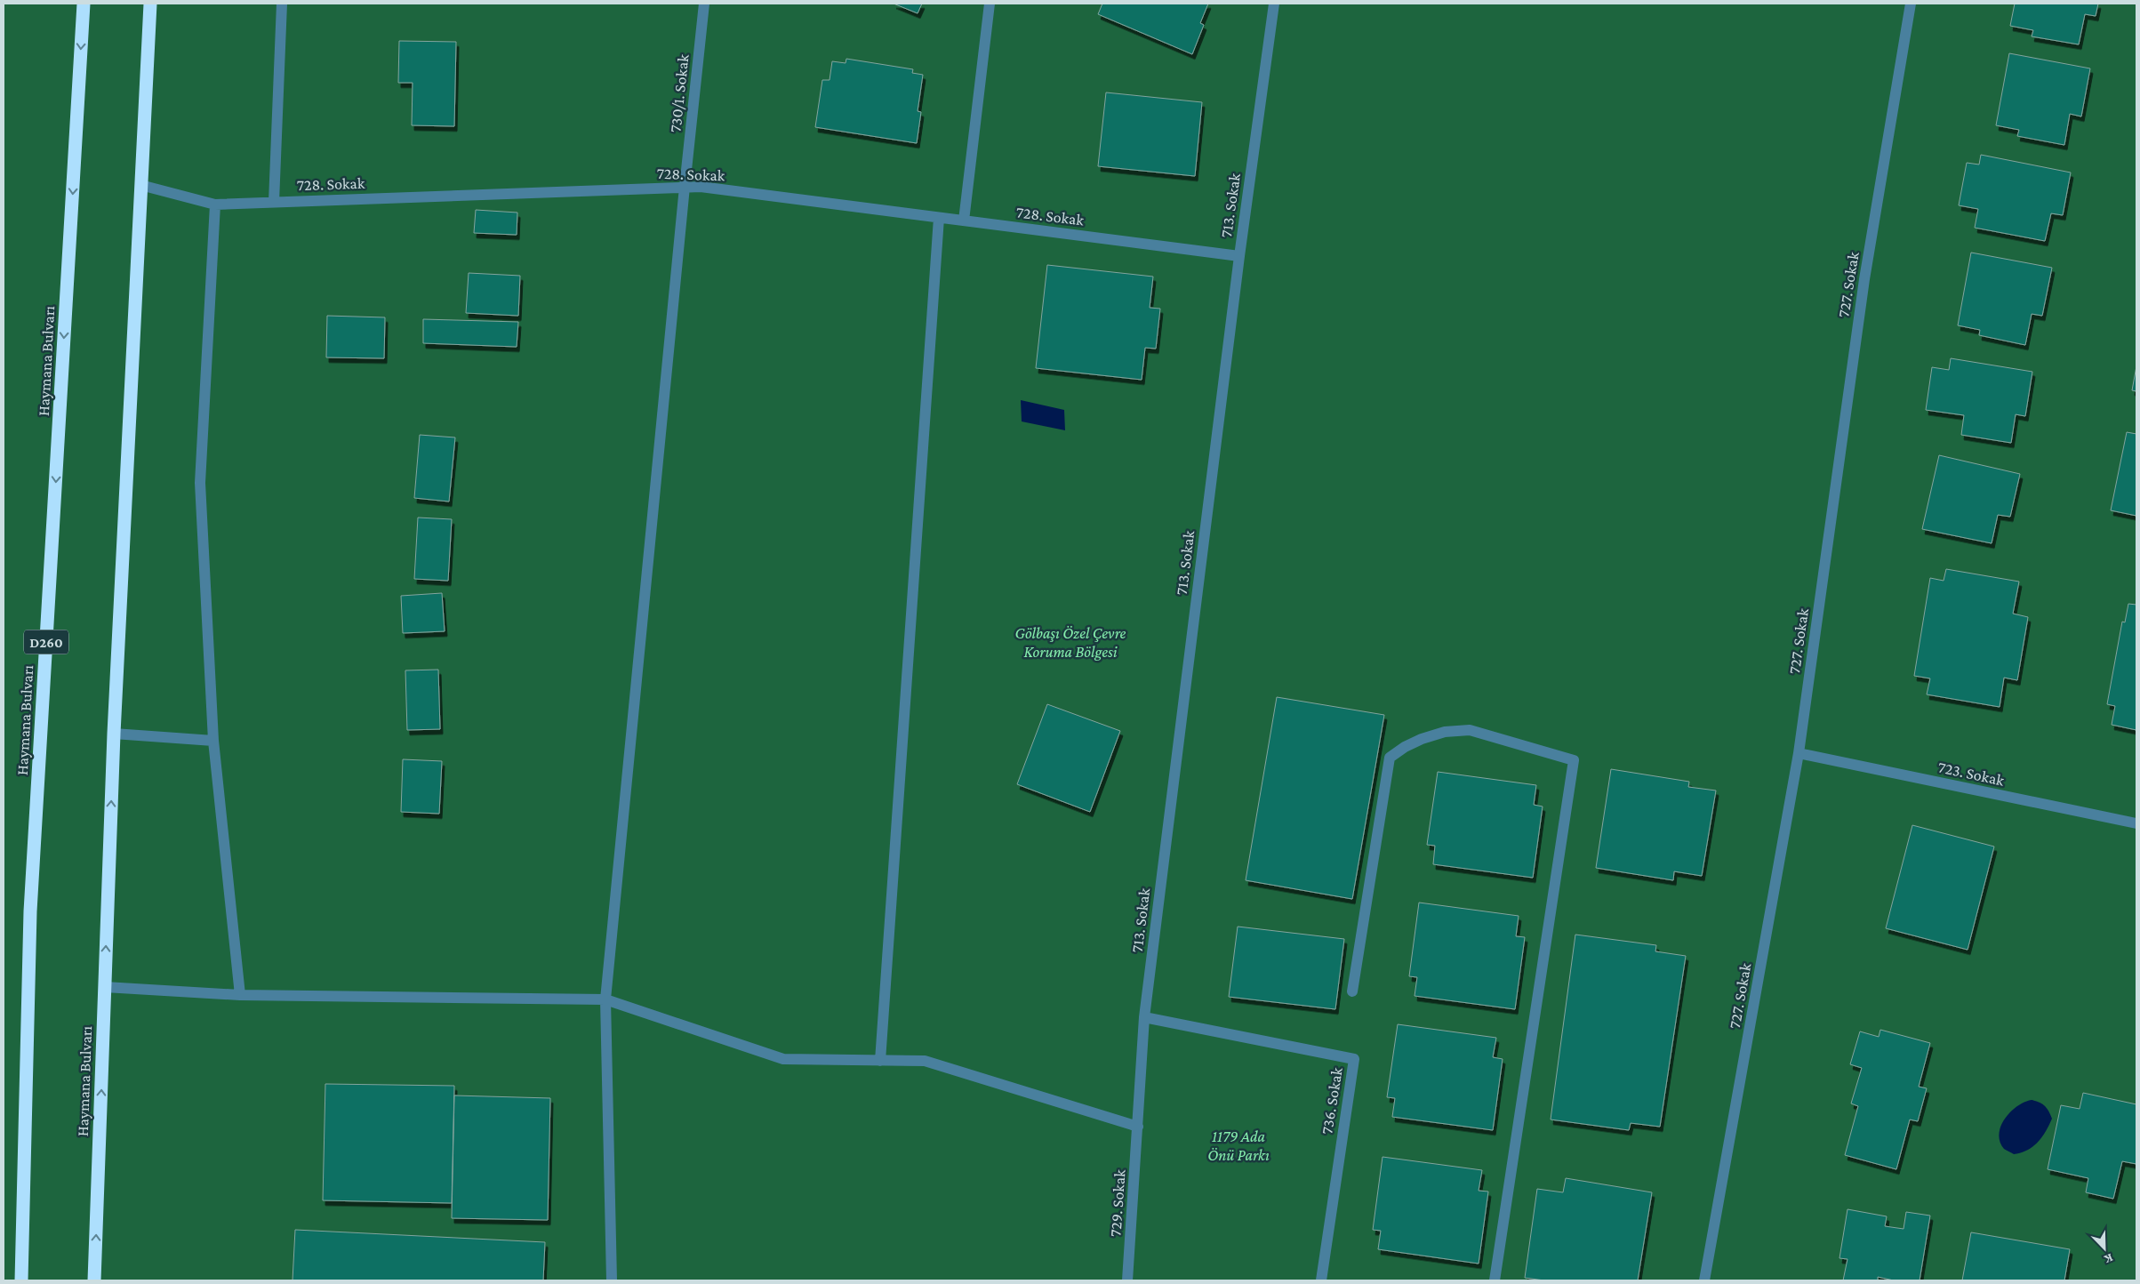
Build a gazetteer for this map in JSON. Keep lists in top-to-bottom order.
{
  "streets": {
    "highway": ["Haymana Bulvarı", "D260"],
    "street": [
      "730/1. Sokak",
      "728. Sokak",
      "713. Sokak",
      "727. Sokak",
      "723. Sokak",
      "736. Sokak",
      "729. Sokak"
    ]
  },
  "crossings": [
    ["730/1. Sokak", "728. Sokak"],
    ["728. Sokak", "713. Sokak"],
    ["728. Sokak", "Haymana Bulvarı"],
    ["713. Sokak", "736. Sokak"],
    ["713. Sokak", "729. Sokak"],
    ["727. Sokak", "723. Sokak"]
  ],
  "parks": ["Gölbaşı Özel Çevre Koruma Bölgesi", "1179 Ada Önü Parkı"],
  "north": "bottom right"
}
